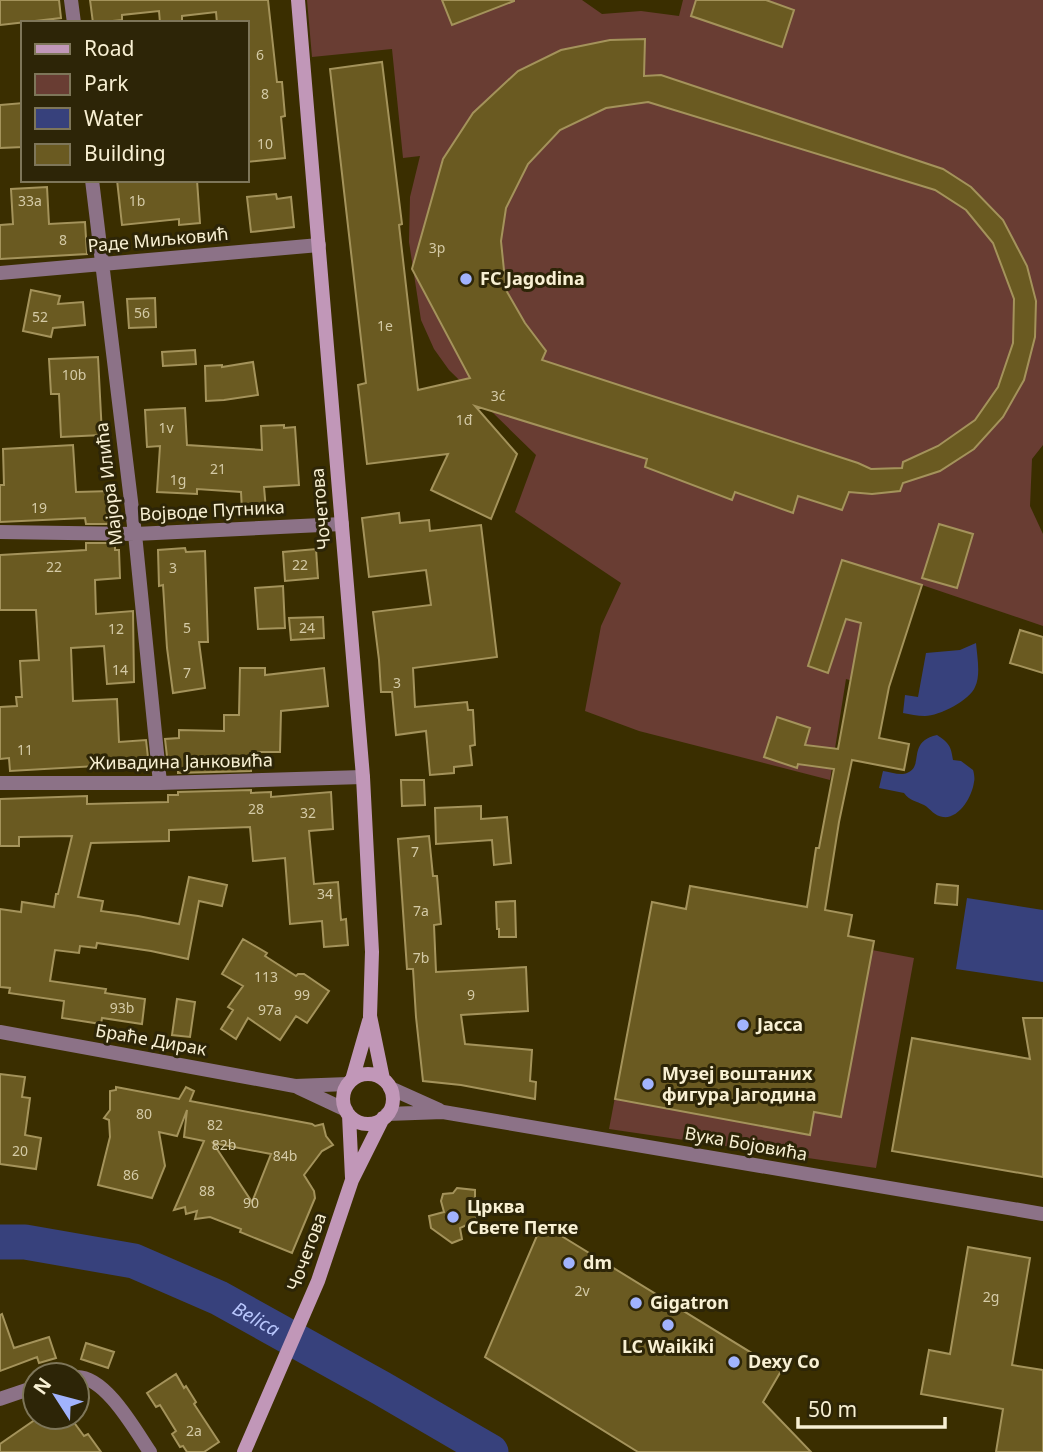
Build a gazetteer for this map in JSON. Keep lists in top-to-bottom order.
{
  "streets": {
    "street": [
      "Раде Миљковић",
      "Мајора Илића",
      "Чочетова",
      "Војводе Путника",
      "Живадина Јанковића",
      "Браће Дирак",
      "Вука Бојовића"
    ]
  },
  "crossings": [
    ["Раде Миљковић", "Мајора Илића"],
    ["Раде Миљковић", "Чочетова"],
    ["Мајора Илића", "Војводе Путника"],
    ["Мајора Илића", "Живадина Јанковића"],
    ["Чочетова", "Војводе Путника"],
    ["Чочетова", "Живадина Јанковића"],
    ["Чочетова", "Браће Дирак"],
    ["Чочетова", "Вука Бојовића"],
    ["Браће Дирак", "Вука Бојовића"]
  ],
  "water": ["Belica"],
  "places": [
    "FC Jagodina",
    "Јасса",
    "Музеј воштаних фигура Јагодина",
    "Црква Свете Петке",
    "dm",
    "Gigatron",
    "LC Waikiki",
    "Dexy Co"
  ],
  "house_numbers": [
    "6",
    "8",
    "10",
    "33a",
    "1b",
    "8",
    "3p",
    "56",
    "52",
    "1e",
    "10b",
    "3ć",
    "1đ",
    "1v",
    "21",
    "1g",
    "19",
    "22",
    "22",
    "3",
    "5",
    "24",
    "12",
    "14",
    "7",
    "3",
    "11",
    "28",
    "32",
    "7",
    "34",
    "7a",
    "7b",
    "113",
    "99",
    "9",
    "93b",
    "97a",
    "80",
    "82",
    "82b",
    "20",
    "84b",
    "86",
    "88",
    "90",
    "2v",
    "2g",
    "2a"
  ],
  "legend": [
    "Road",
    "Park",
    "Water",
    "Building"
  ],
  "scale_bar": "50 m",
  "north": "top left"
}
